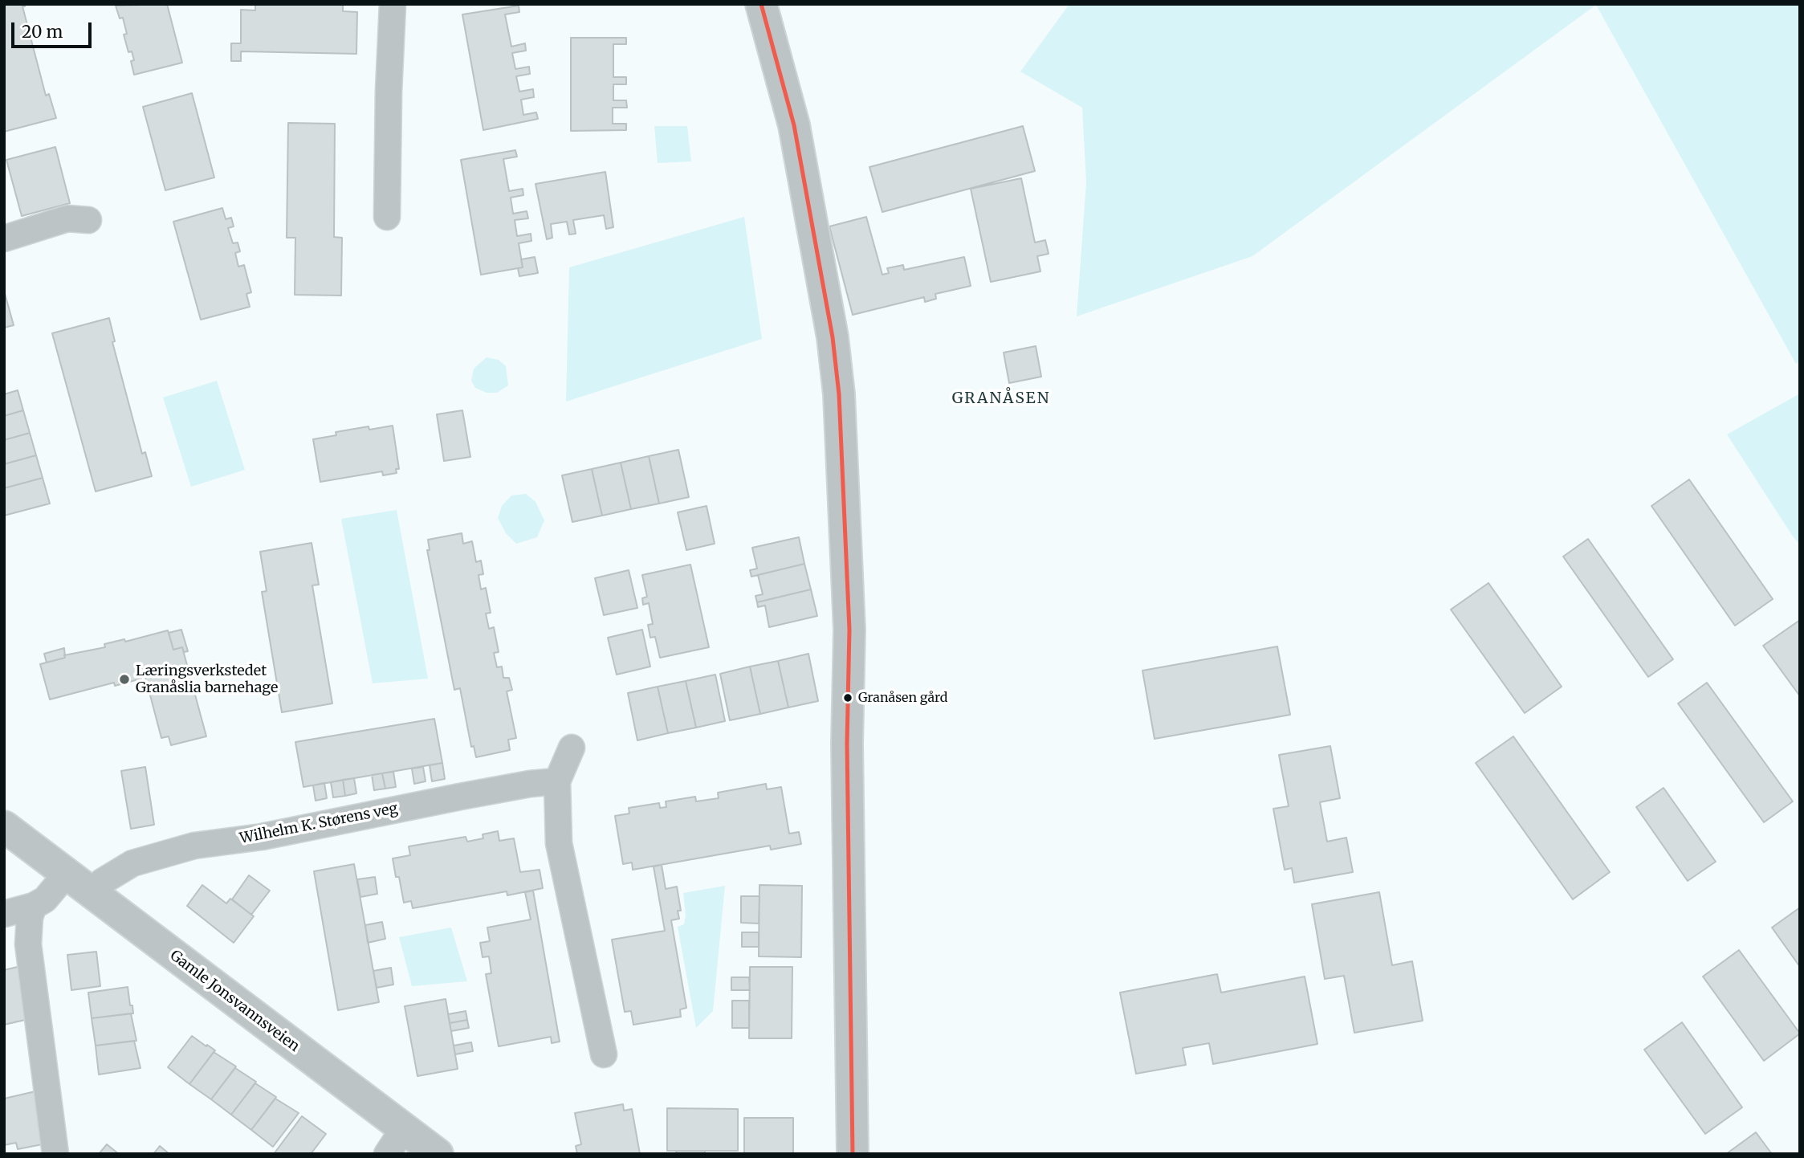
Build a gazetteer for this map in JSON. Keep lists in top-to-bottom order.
{
  "streets": {
    "street": ["Wilhelm K. Størens veg", "Gamle Jonsvannsveien"]
  },
  "crossings": [
    ["Wilhelm K. Størens veg", "Gamle Jonsvannsveien"]
  ],
  "districts": ["GRANÅSEN"],
  "places": ["Læringsverkstedet Granåslia barnehage", "Granåsen gård"],
  "scale_bar": "20 m"
}
